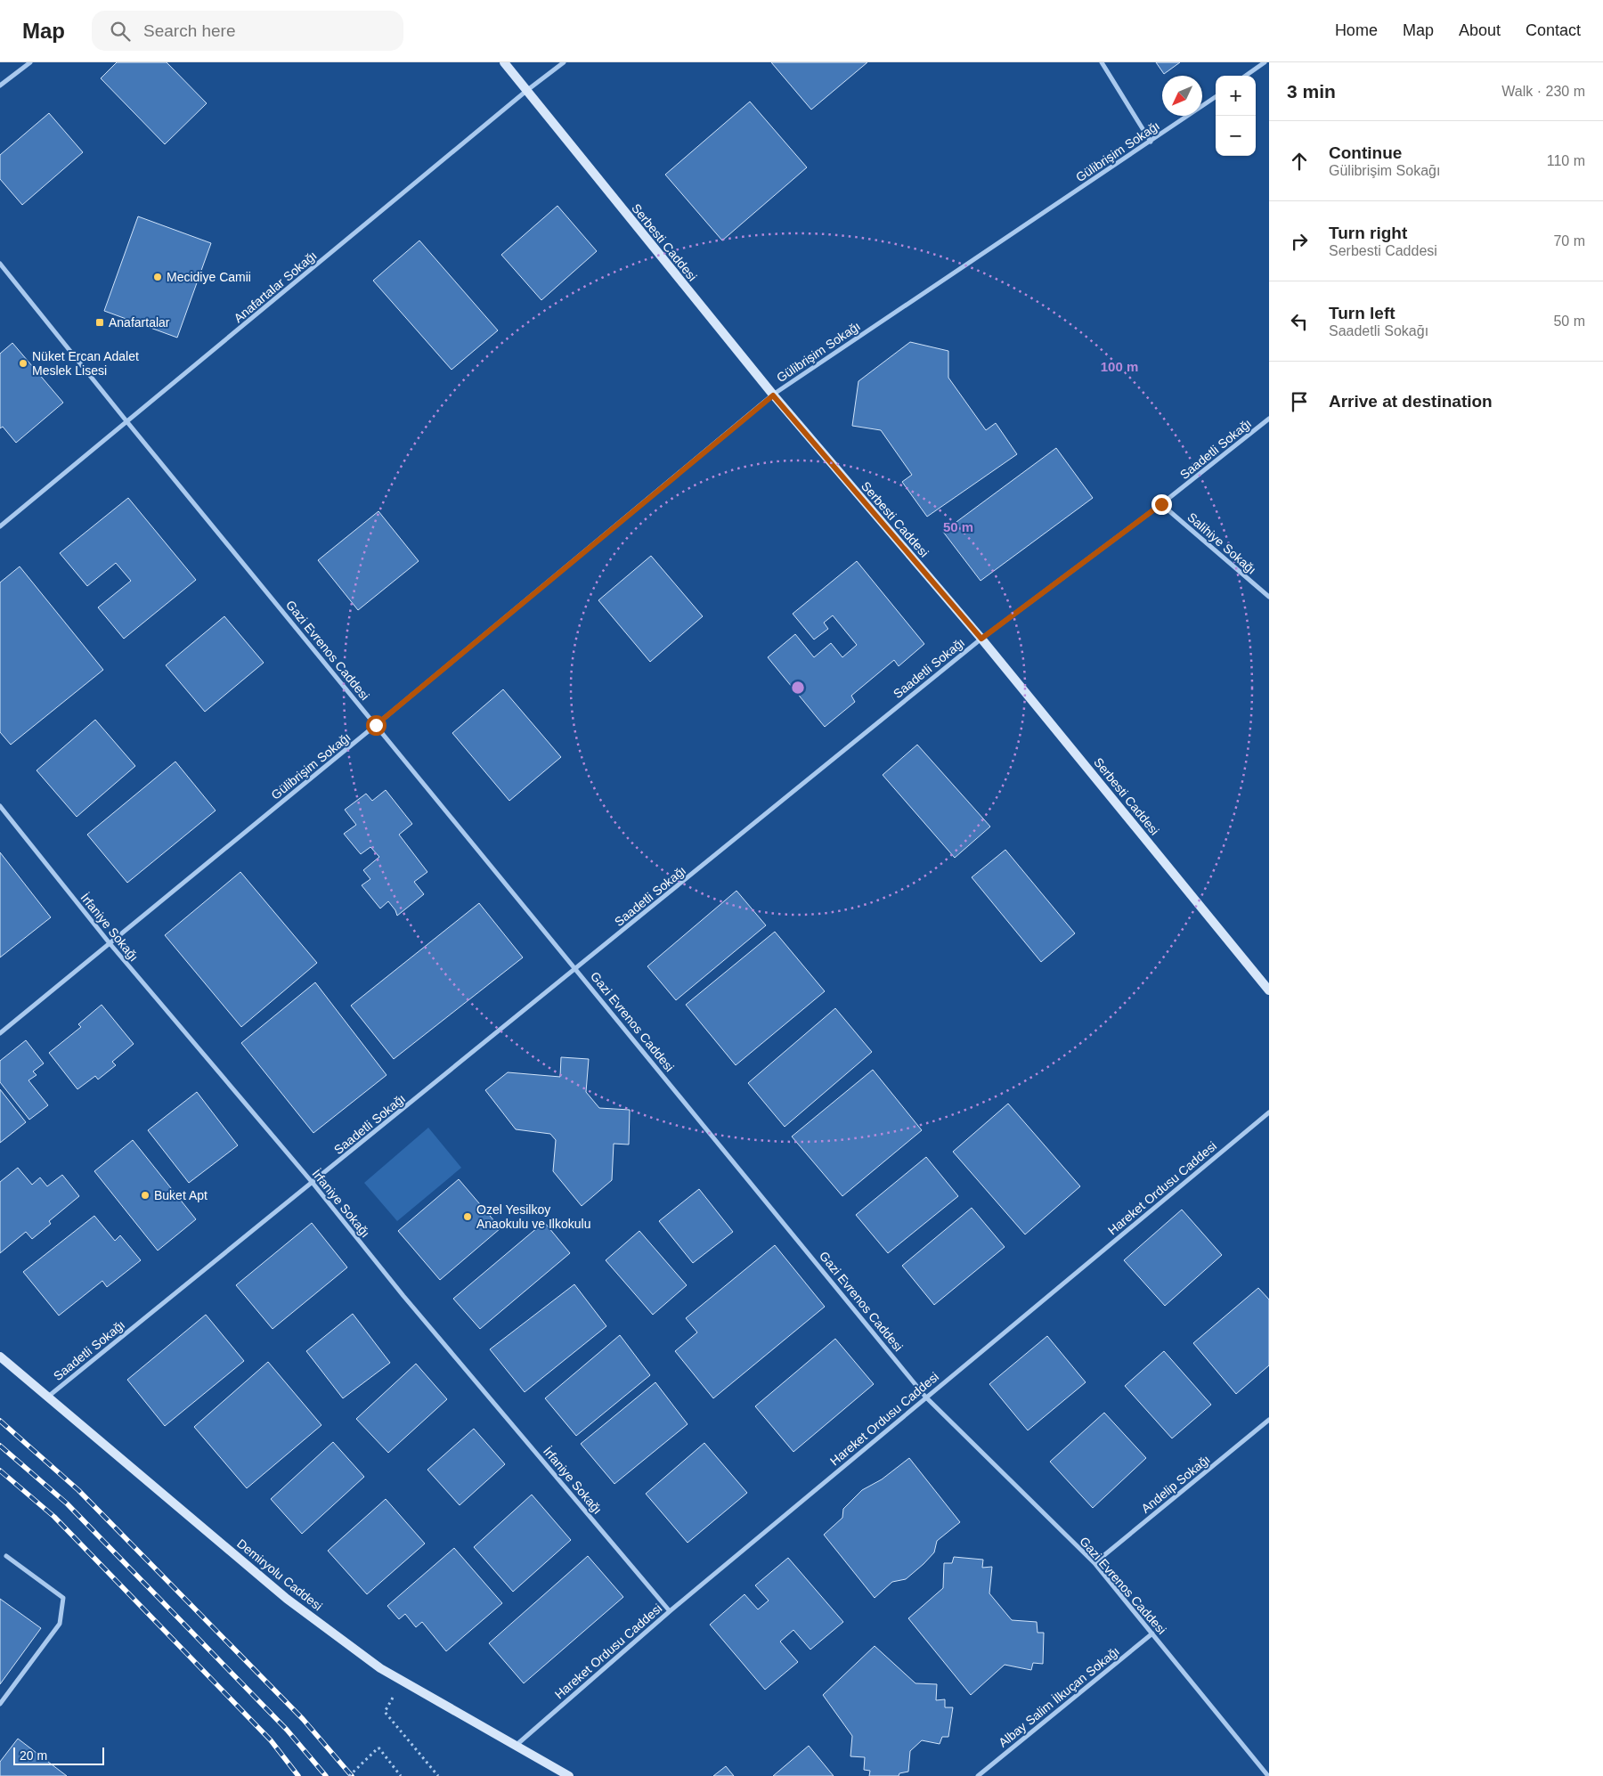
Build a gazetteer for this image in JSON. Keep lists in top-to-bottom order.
{
  "streets": {
    "main road": ["Serbesti Caddesi", "Demiryolu Caddesi"],
    "street": [
      "Gülibrişim Sokağı",
      "Anafartalar Sokağı",
      "Saadetli Sokağı",
      "Salihiye Sokağı",
      "Gazi Evrenos Caddesi",
      "İrfaniye Sokağı",
      "Hareket Ordusu Caddesi",
      "Andelip Sokağı",
      "Albay Salim İlkuçan Sokağı"
    ]
  },
  "crossings": [
    ["Gülibrişim Sokağı", "Serbesti Caddesi"],
    ["Gülibrişim Sokağı", "Gazi Evrenos Caddesi"],
    ["Gülibrişim Sokağı", "İrfaniye Sokağı"],
    ["Serbesti Caddesi", "Anafartalar Sokağı"],
    ["Serbesti Caddesi", "Saadetli Sokağı"],
    ["Anafartalar Sokağı", "Gazi Evrenos Caddesi"],
    ["Saadetli Sokağı", "Salihiye Sokağı"],
    ["Saadetli Sokağı", "Gazi Evrenos Caddesi"],
    ["Saadetli Sokağı", "İrfaniye Sokağı"],
    ["Saadetli Sokağı", "Demiryolu Caddesi"],
    ["Gazi Evrenos Caddesi", "Hareket Ordusu Caddesi"],
    ["Gazi Evrenos Caddesi", "Andelip Sokağı"],
    ["Gazi Evrenos Caddesi", "Albay Salim İlkuçan Sokağı"],
    ["İrfaniye Sokağı", "Hareket Ordusu Caddesi"],
    ["Hareket Ordusu Caddesi", "Demiryolu Caddesi"]
  ],
  "places": {
    "other": [
      "Mecidiye Camii",
      "Nüket Ercan Adalet Meslek Lisesi",
      "Buket Apt",
      "Ozel Yesilkoy Anaokulu ve Ilkokulu"
    ],
    "transit": ["Anafartalar"]
  },
  "scale_bar": "20 m",
  "north": "bottom left",
  "page": {
    "header": "Map",
    "search": "Search here",
    "nav": [
      "Home",
      "Map",
      "About",
      "Contact"
    ],
    "heading": ["3 min", "Walk · 230 m"],
    "map_buttons": ["+", "−"],
    "list": [
      ["Continue", "Gülibrişim Sokağı", "110 m"],
      ["Turn right", "Serbesti Caddesi", "70 m"],
      ["Turn left", "Saadetli Sokağı", "50 m"],
      "Arrive at destination"
    ],
    "scale": "20 m"
  },
  "rings": ["100 m", "50 m"]
}
